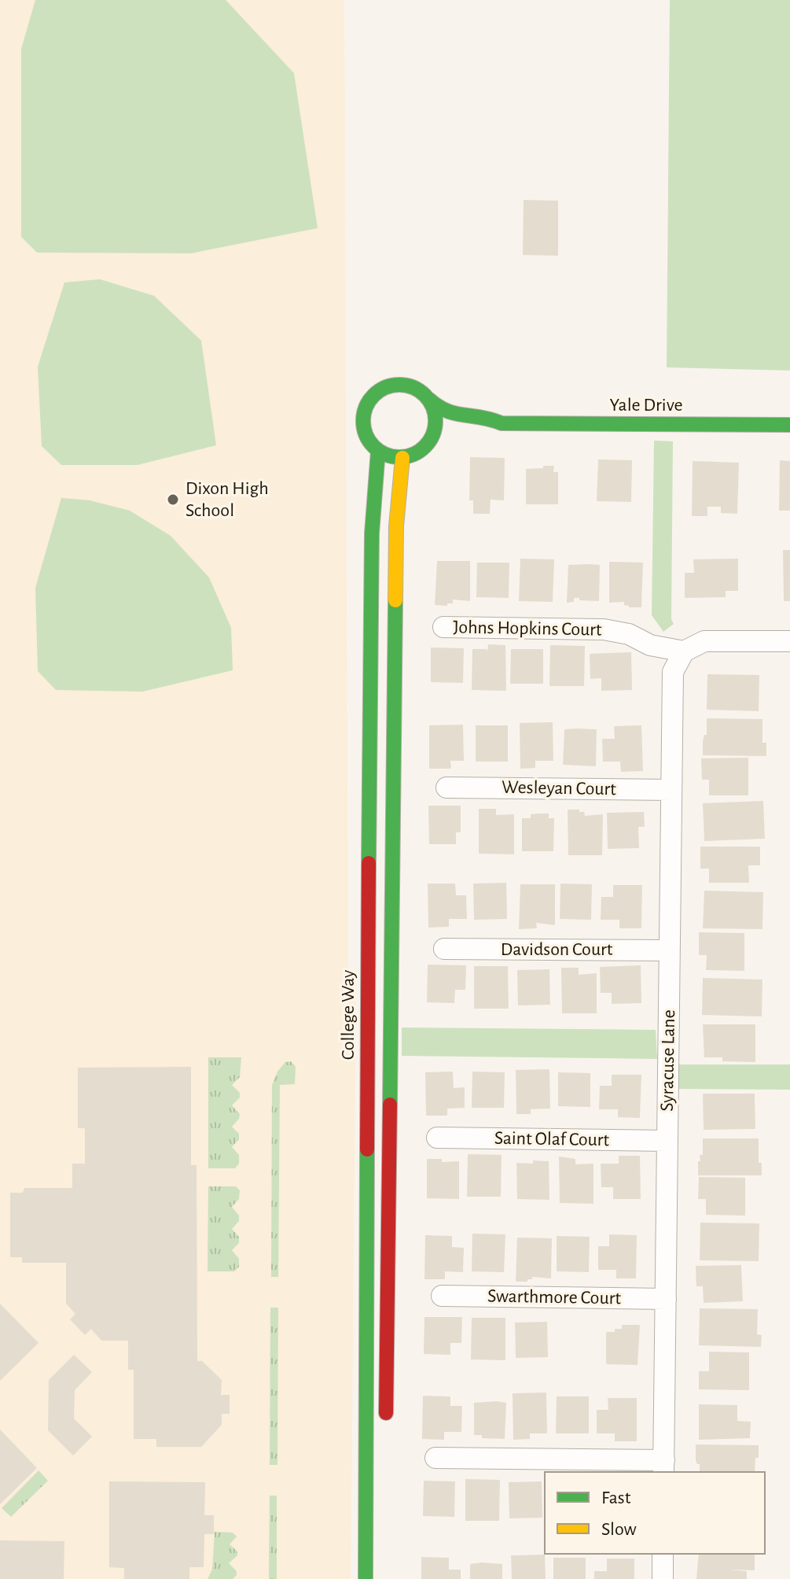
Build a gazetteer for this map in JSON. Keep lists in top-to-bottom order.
{
  "streets": {
    "street": [
      "Yale Drive",
      "Johns Hopkins Court",
      "Wesleyan Court",
      "Davidson Court",
      "College Way",
      "Syracuse Lane",
      "Saint Olaf Court",
      "Swarthmore Court"
    ]
  },
  "crossings": [
    ["Yale Drive", "College Way"],
    ["Johns Hopkins Court", "Syracuse Lane"],
    ["Wesleyan Court", "Syracuse Lane"],
    ["Davidson Court", "Syracuse Lane"],
    ["Syracuse Lane", "Saint Olaf Court"],
    ["Syracuse Lane", "Swarthmore Court"]
  ],
  "places": ["Dixon High School"],
  "legend": ["Fast", "Slow"]
}
